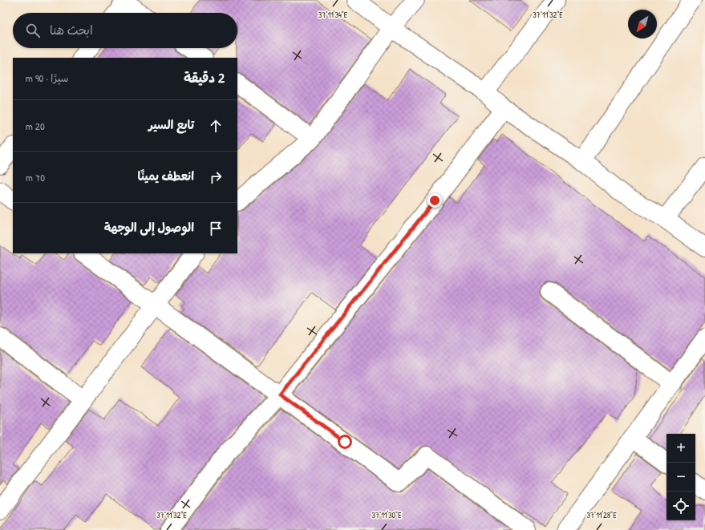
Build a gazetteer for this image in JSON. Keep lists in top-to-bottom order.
{
  "north": "bottom left",
  "page": {
    "search": "ابحث هنا",
    "heading": ["2 دقيقة", "سيرًا · 90 m"],
    "list": [
      ["تابع السير", "20 m"],
      ["انعطف يمينًا", "70 m"],
      "الوصول إلى الوجهة"
    ],
    "map_buttons": ["+", "−"]
  },
  "coordinates": [
    "37°11'34\"E",
    "37°11'32\"E",
    "37°11'30\"E",
    "37°11'28\"E"
  ]
}
